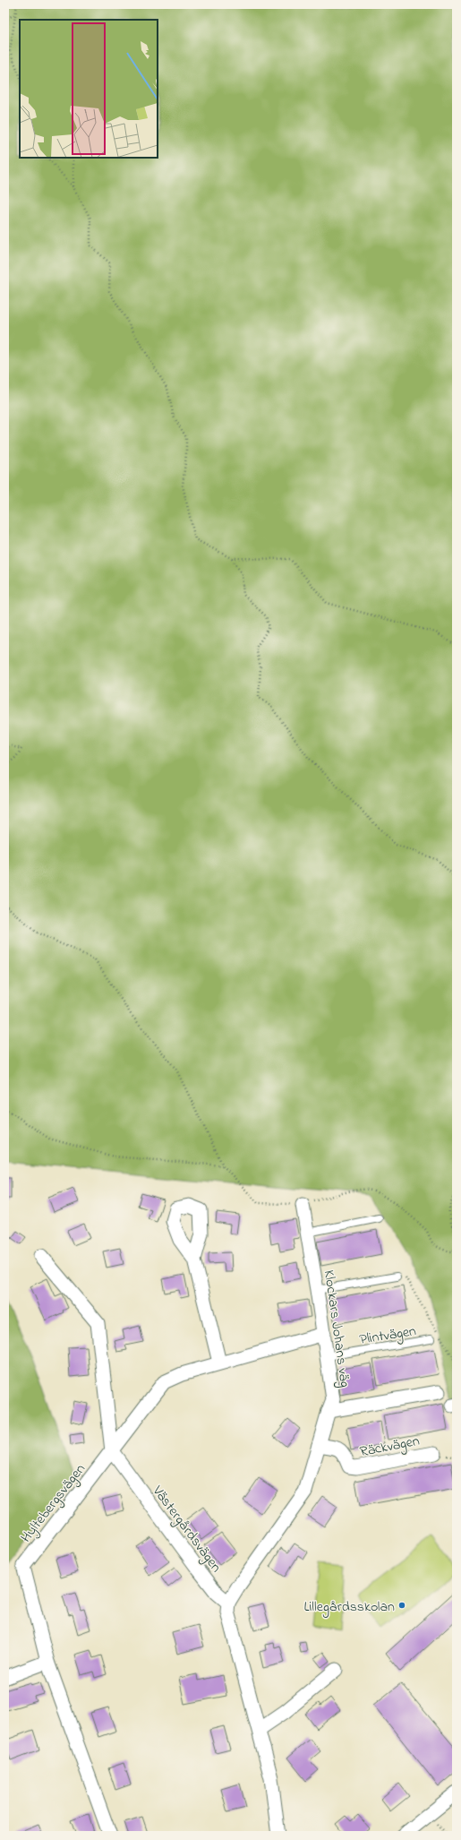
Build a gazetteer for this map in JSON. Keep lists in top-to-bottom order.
{
  "streets": {
    "street": [
      "Klockars Johans väg",
      "Räckvägen",
      "Hyltebergsvägen",
      "Västergårdsvägen"
    ],
    "lane": ["Plintvägen"]
  },
  "crossings": [
    ["Klockars Johans väg", "Plintvägen"],
    ["Klockars Johans väg", "Räckvägen"],
    ["Klockars Johans väg", "Hyltebergsvägen"],
    ["Klockars Johans väg", "Västergårdsvägen"],
    ["Hyltebergsvägen", "Västergårdsvägen"]
  ],
  "places": ["Lillegårdsskolan"]
}
